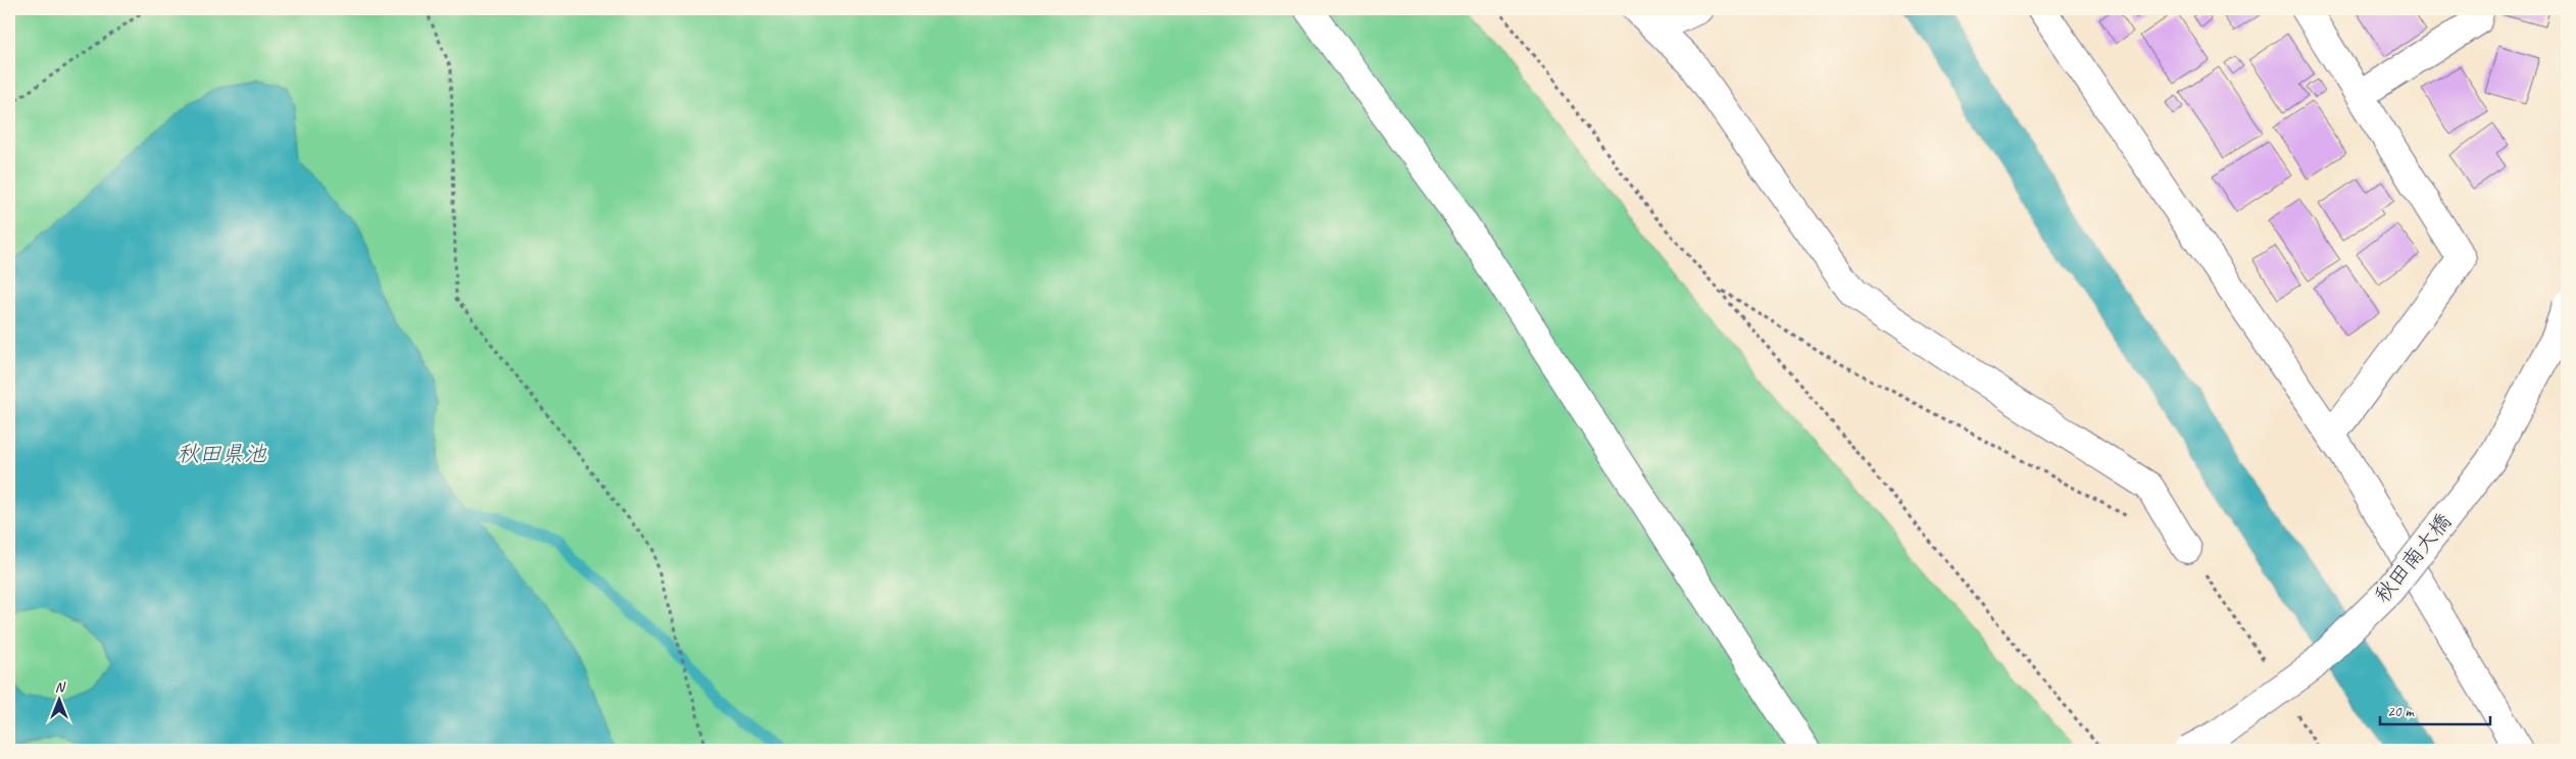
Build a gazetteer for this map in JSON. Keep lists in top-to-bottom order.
{
  "streets": {
    "street": ["秋田南大橋"]
  },
  "water": ["秋田県池"],
  "scale_bar": "20 m",
  "north": "top"
}
